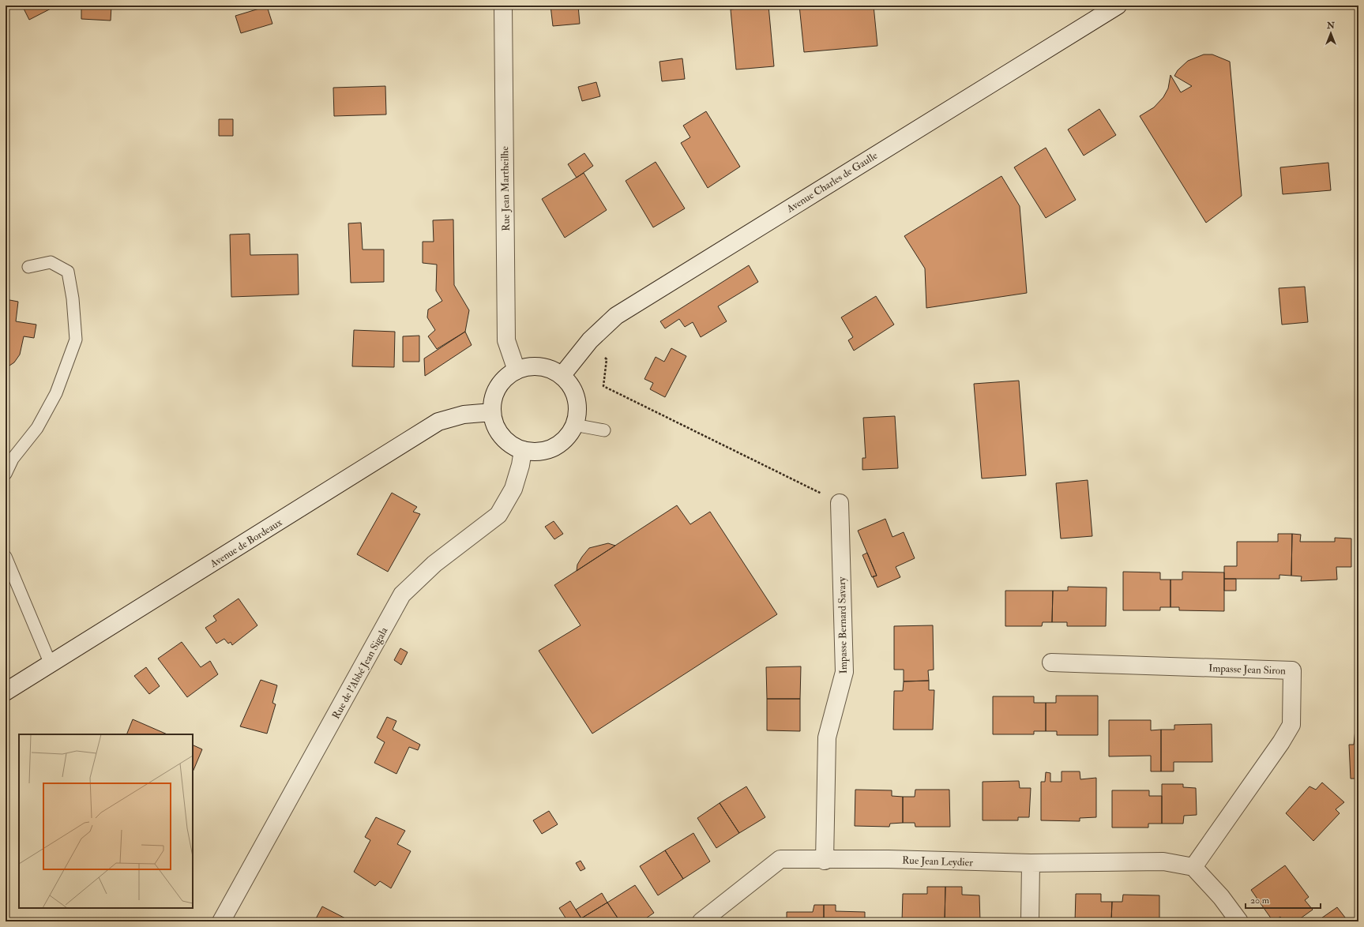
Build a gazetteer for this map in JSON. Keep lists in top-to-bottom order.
{
  "streets": {
    "street": [
      "Avenue Charles de Gaulle",
      "Rue Jean Martheilhe",
      "Avenue de Bordeaux",
      "Impasse Bernard Savary",
      "Impasse Jean Siron",
      "Rue de l'Abbé Jean Sigala",
      "Rue Jean Leydier"
    ]
  },
  "crossings": [
    ["Avenue Charles de Gaulle", "Rue Jean Martheilhe"],
    ["Avenue Charles de Gaulle", "Avenue de Bordeaux"],
    ["Avenue Charles de Gaulle", "Rue de l'Abbé Jean Sigala"],
    ["Rue Jean Martheilhe", "Avenue de Bordeaux"],
    ["Rue Jean Martheilhe", "Rue de l'Abbé Jean Sigala"],
    ["Avenue de Bordeaux", "Rue de l'Abbé Jean Sigala"],
    ["Impasse Bernard Savary", "Rue Jean Leydier"],
    ["Impasse Jean Siron", "Rue Jean Leydier"]
  ],
  "scale_bar": "20 m",
  "north": "top"
}
